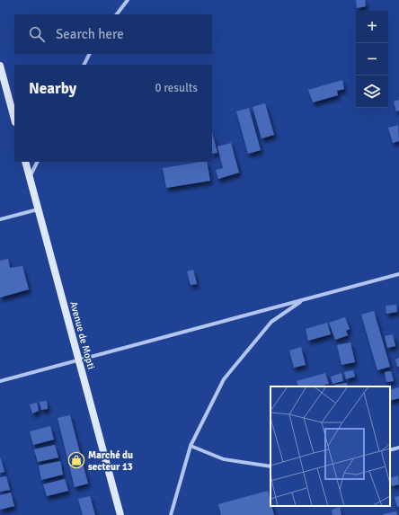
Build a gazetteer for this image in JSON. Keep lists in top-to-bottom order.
{
  "streets": {
    "street": ["Avenue de Mopti"]
  },
  "places": {
    "shop": ["Marché du secteur 13"]
  },
  "page": {
    "map_buttons": ["+", "−"],
    "search": "Search here",
    "heading": ["Nearby", "0 results"]
  }
}
